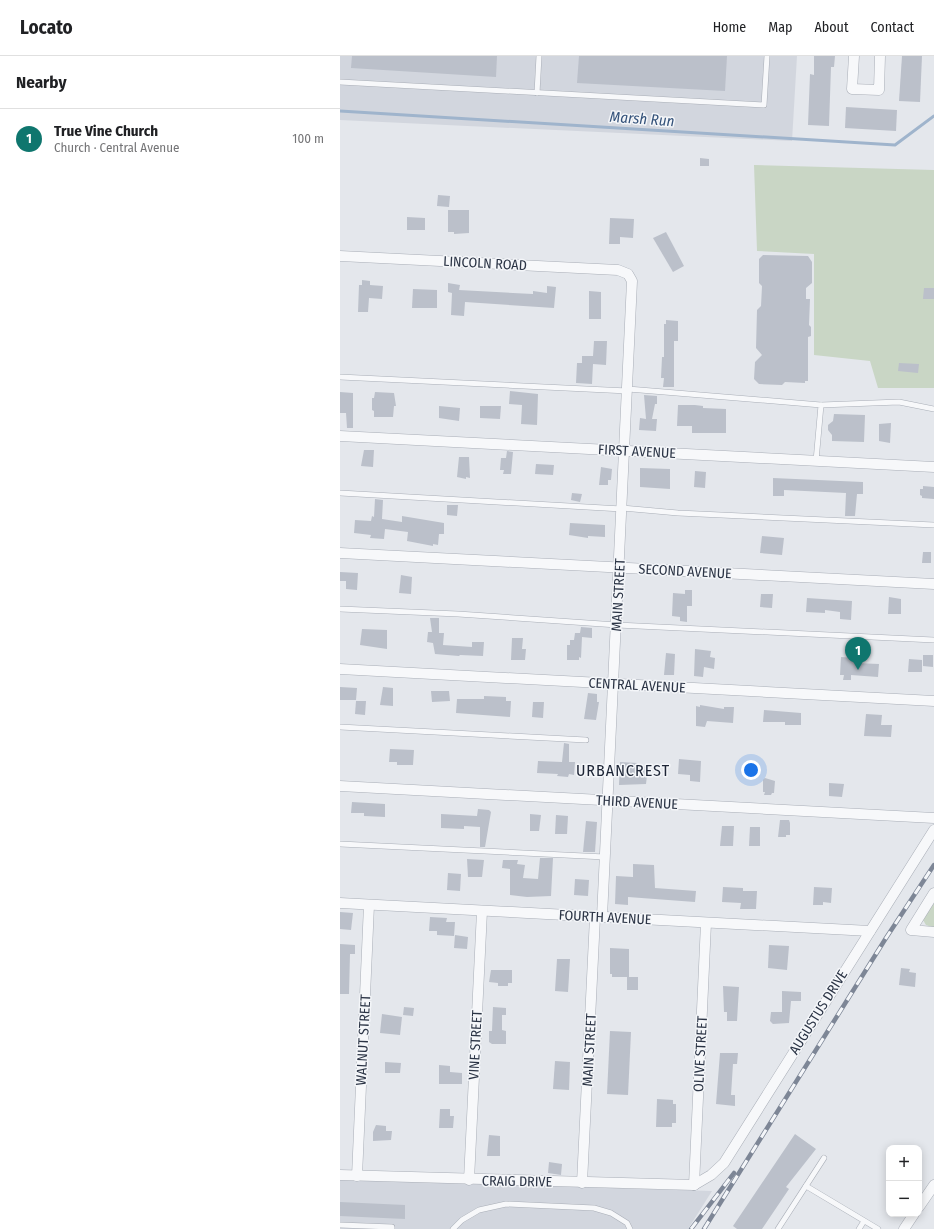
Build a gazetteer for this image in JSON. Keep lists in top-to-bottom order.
{
  "streets": {
    "street": [
      "LINCOLN ROAD",
      "FIRST AVENUE",
      "SECOND AVENUE",
      "MAIN STREET",
      "CENTRAL AVENUE",
      "THIRD AVENUE",
      "FOURTH AVENUE",
      "AUGUSTUS DRIVE",
      "WALNUT STREET",
      "VINE STREET",
      "OLIVE STREET",
      "CRAIG DRIVE"
    ]
  },
  "crossings": [
    ["LINCOLN ROAD", "MAIN STREET"],
    ["FIRST AVENUE", "MAIN STREET"],
    ["SECOND AVENUE", "MAIN STREET"],
    ["MAIN STREET", "CENTRAL AVENUE"],
    ["MAIN STREET", "THIRD AVENUE"],
    ["MAIN STREET", "FOURTH AVENUE"],
    ["MAIN STREET", "CRAIG DRIVE"],
    ["FOURTH AVENUE", "AUGUSTUS DRIVE"],
    ["FOURTH AVENUE", "WALNUT STREET"],
    ["FOURTH AVENUE", "VINE STREET"],
    ["FOURTH AVENUE", "OLIVE STREET"],
    ["AUGUSTUS DRIVE", "OLIVE STREET"],
    ["AUGUSTUS DRIVE", "CRAIG DRIVE"],
    ["WALNUT STREET", "CRAIG DRIVE"],
    ["VINE STREET", "CRAIG DRIVE"],
    ["OLIVE STREET", "CRAIG DRIVE"]
  ],
  "districts": ["URBANCREST"],
  "water": ["Marsh Run"],
  "page": {
    "header": "Locato",
    "nav": [
      "Home",
      "Map",
      "About",
      "Contact"
    ],
    "heading": "Nearby",
    "list": [
      {
        "mark": "1",
        "name": "True Vine Church",
        "note": "Church · Central Avenue",
        "value": "100 m"
      }
    ],
    "pins": "1",
    "map_buttons": ["+", "−"]
  }
}
